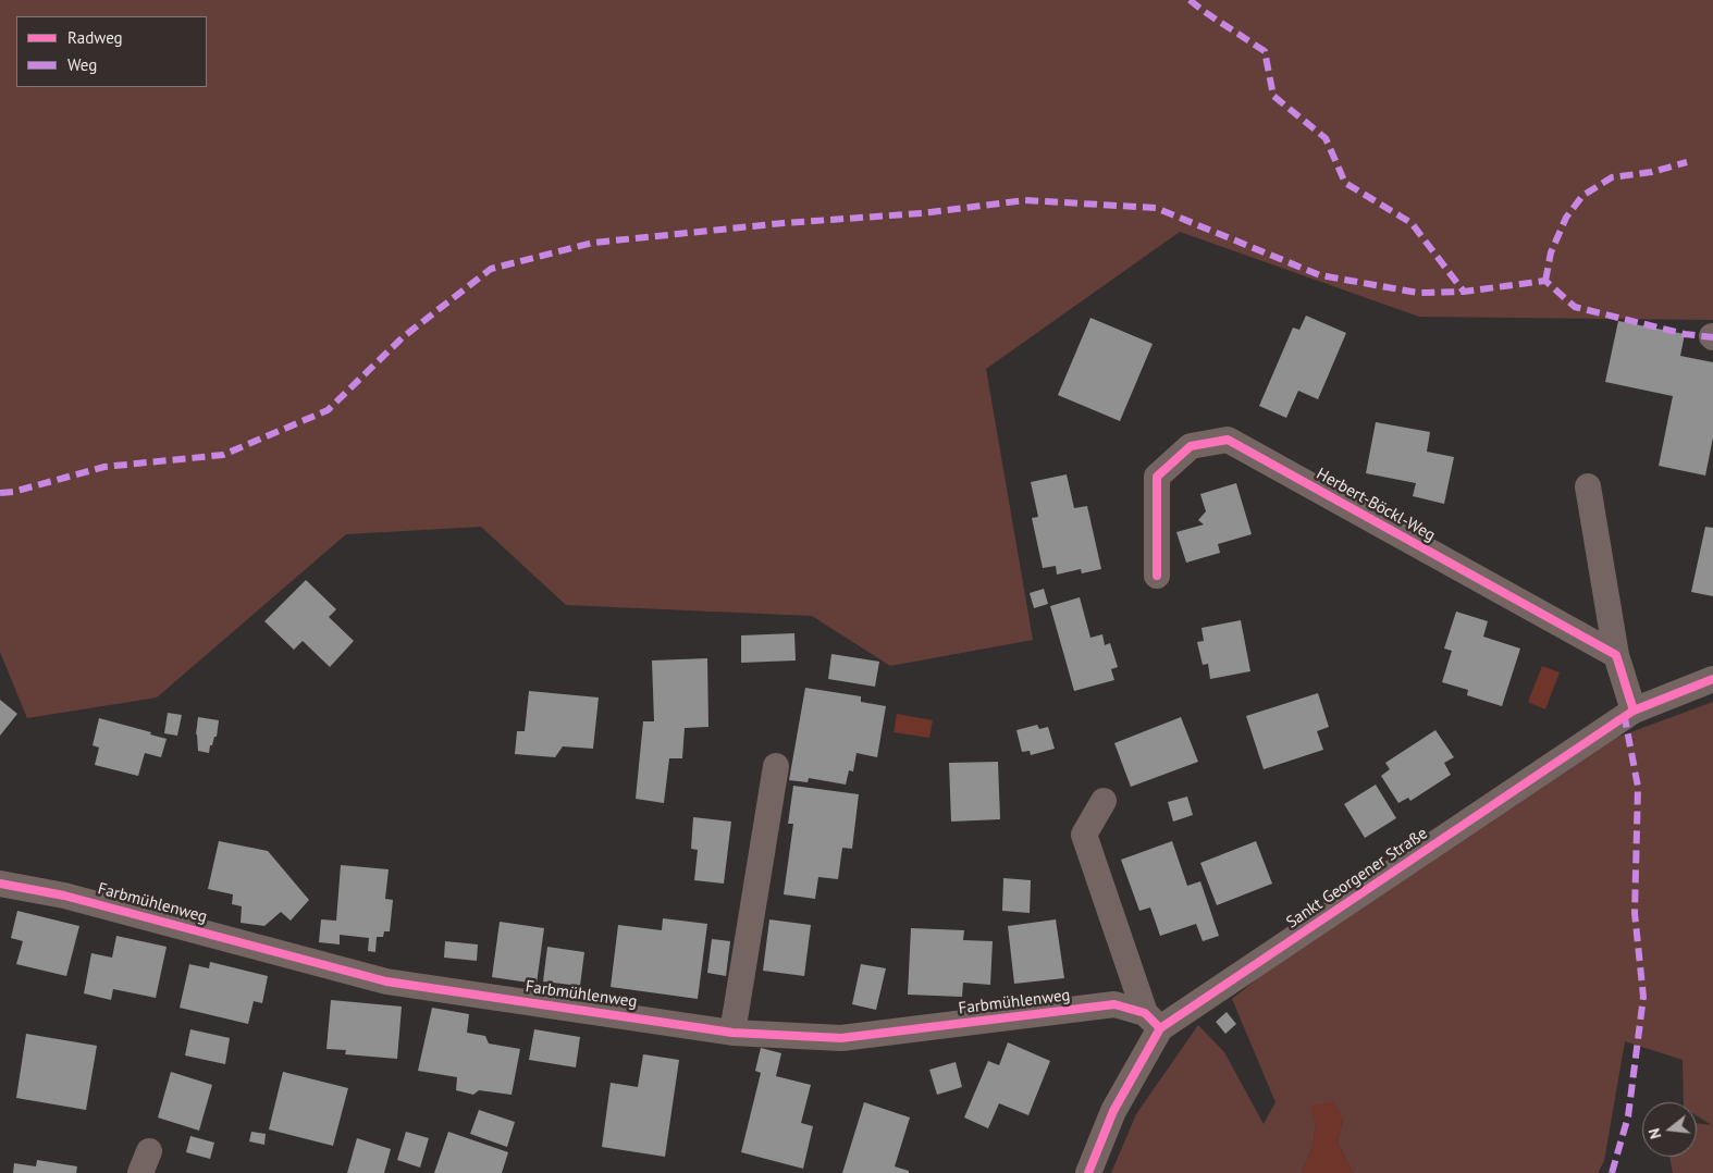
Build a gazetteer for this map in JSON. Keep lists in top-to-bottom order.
{
  "streets": {
    "street": ["Herbert-Böckl-Weg", "Sankt Georgener Straße", "Farbmühlenweg"]
  },
  "crossings": [
    ["Sankt Georgener Straße", "Farbmühlenweg"]
  ],
  "legend": ["Radweg", "Weg"],
  "north": "left"
}
